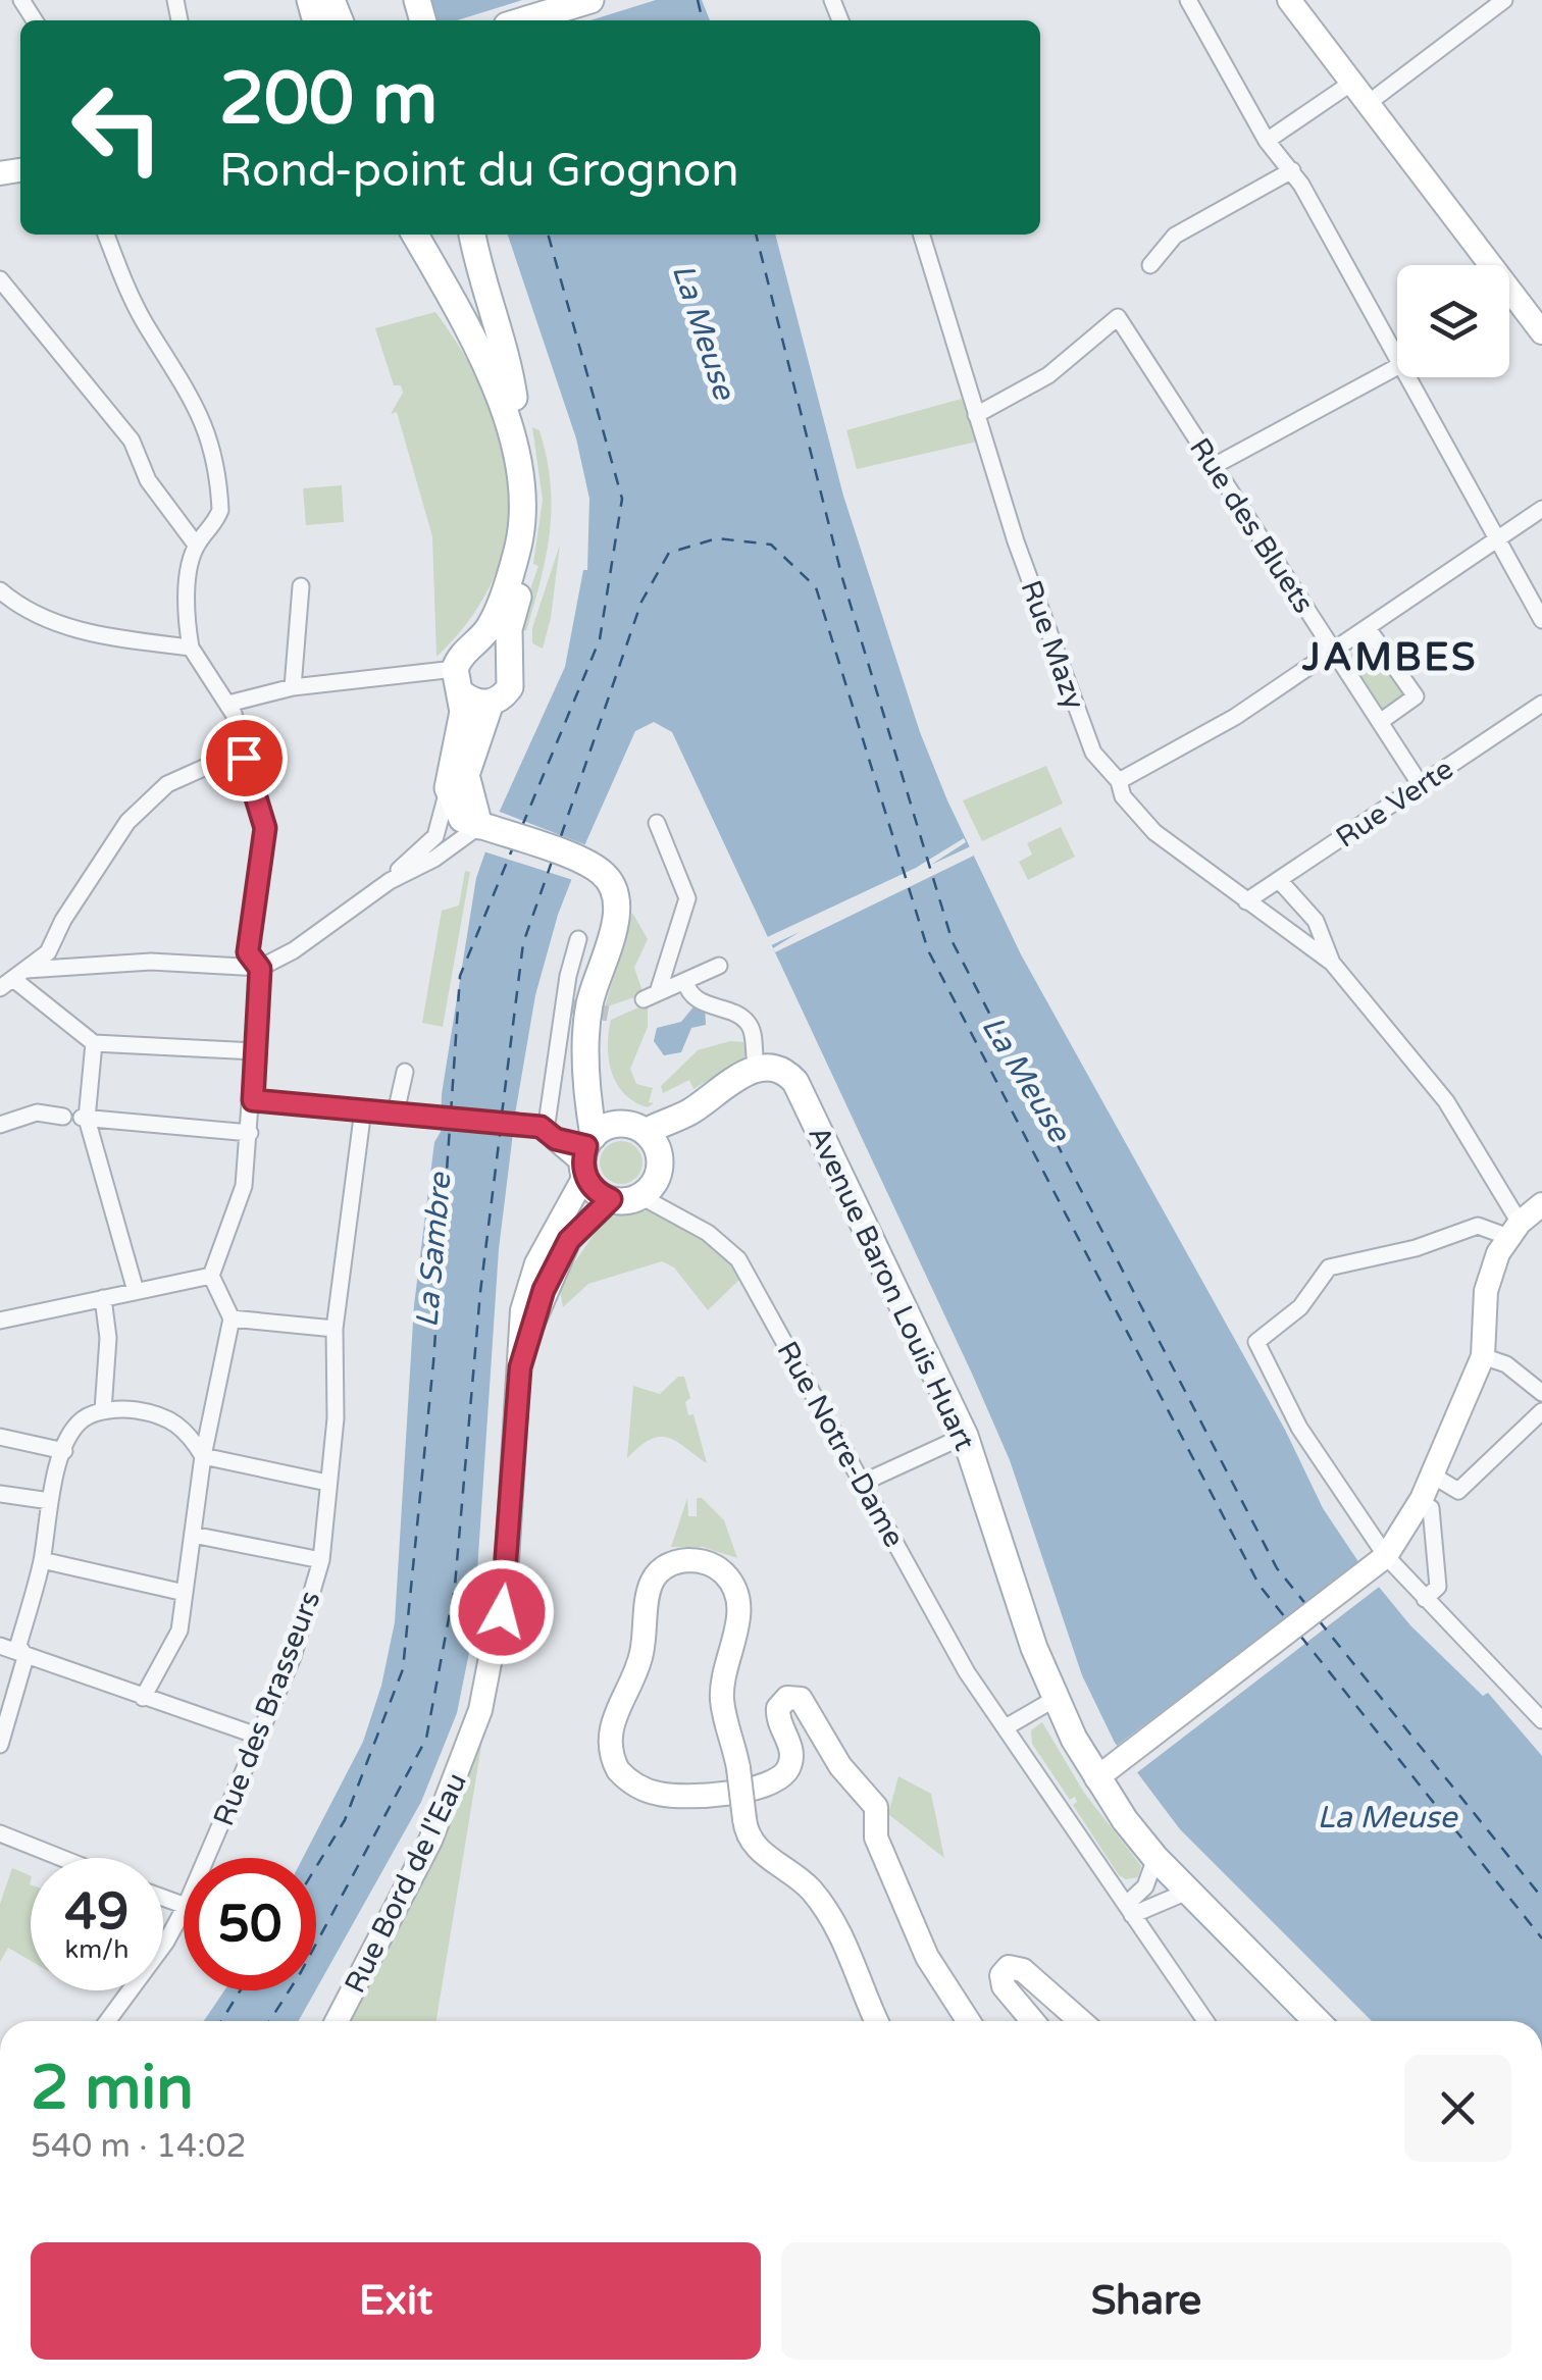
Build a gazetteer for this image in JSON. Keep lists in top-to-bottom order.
{
  "streets": {
    "main road": ["Avenue Baron Louis Huart", "Rue Bord de l'Eau"],
    "street": [
      "Rue des Bluets",
      "Rue Mazy",
      "Rue Verte",
      "Rue Notre-Dame",
      "Rue des Brasseurs"
    ]
  },
  "crossings": [
    ["Rue des Bluets", "Rue Mazy"],
    ["Rue des Bluets", "Rue Verte"],
    ["Rue Mazy", "Rue Verte"],
    ["Avenue Baron Louis Huart", "Rue Notre-Dame"],
    ["Avenue Baron Louis Huart", "Rue Bord de l'Eau"],
    ["Rue Notre-Dame", "Rue Bord de l'Eau"]
  ],
  "districts": ["JAMBES"],
  "water": ["La Meuse", "La Sambre"],
  "page": {
    "turn": ["200 m", "Rond-point du Grognon"],
    "speed": "49 km/h",
    "limit": "50",
    "heading": ["2 min", "540 m · 14:02"],
    "buttons": ["Exit", "Share"]
  }
}
